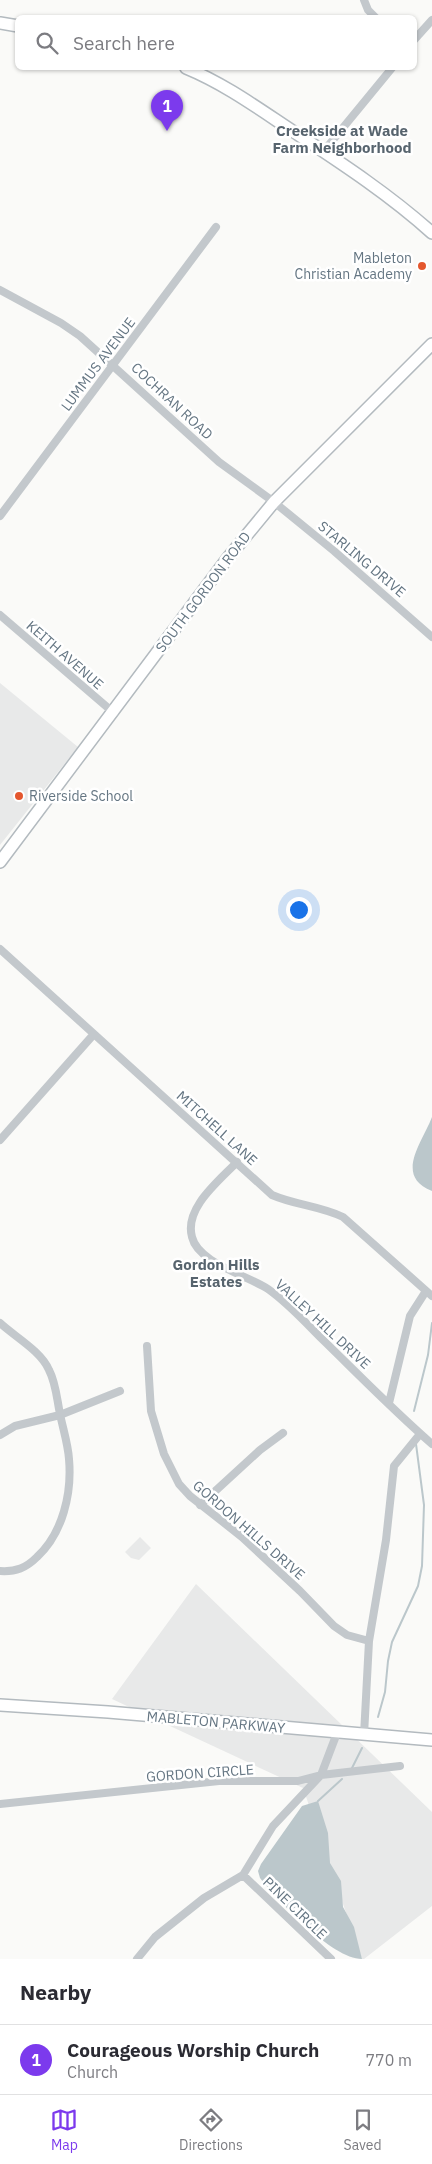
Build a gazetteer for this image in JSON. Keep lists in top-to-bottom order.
{
  "streets": {
    "street": [
      "LUMMUS AVENUE",
      "COCHRAN ROAD",
      "STARLING DRIVE",
      "SOUTH GORDON ROAD",
      "KEITH AVENUE",
      "MITCHELL LANE",
      "VALLEY HILL DRIVE",
      "GORDON HILLS DRIVE",
      "MABLETON PARKWAY",
      "GORDON CIRCLE",
      "PINE CIRCLE"
    ]
  },
  "crossings": [
    ["LUMMUS AVENUE", "COCHRAN ROAD"],
    ["COCHRAN ROAD", "STARLING DRIVE"],
    ["COCHRAN ROAD", "SOUTH GORDON ROAD"],
    ["STARLING DRIVE", "SOUTH GORDON ROAD"],
    ["SOUTH GORDON ROAD", "KEITH AVENUE"],
    ["MITCHELL LANE", "VALLEY HILL DRIVE"]
  ],
  "districts": ["Creekside at Wade Farm Neighborhood", "Gordon Hills Estates"],
  "places": ["Mableton Christian Academy", "Riverside School"],
  "page": {
    "search": "Search here",
    "pins": "1",
    "heading": "Nearby",
    "list": [
      {
        "mark": "1",
        "name": "Courageous Worship Church",
        "note": "Church",
        "value": "770 m"
      }
    ],
    "nav": ["Map", "Directions", "Saved"]
  }
}
